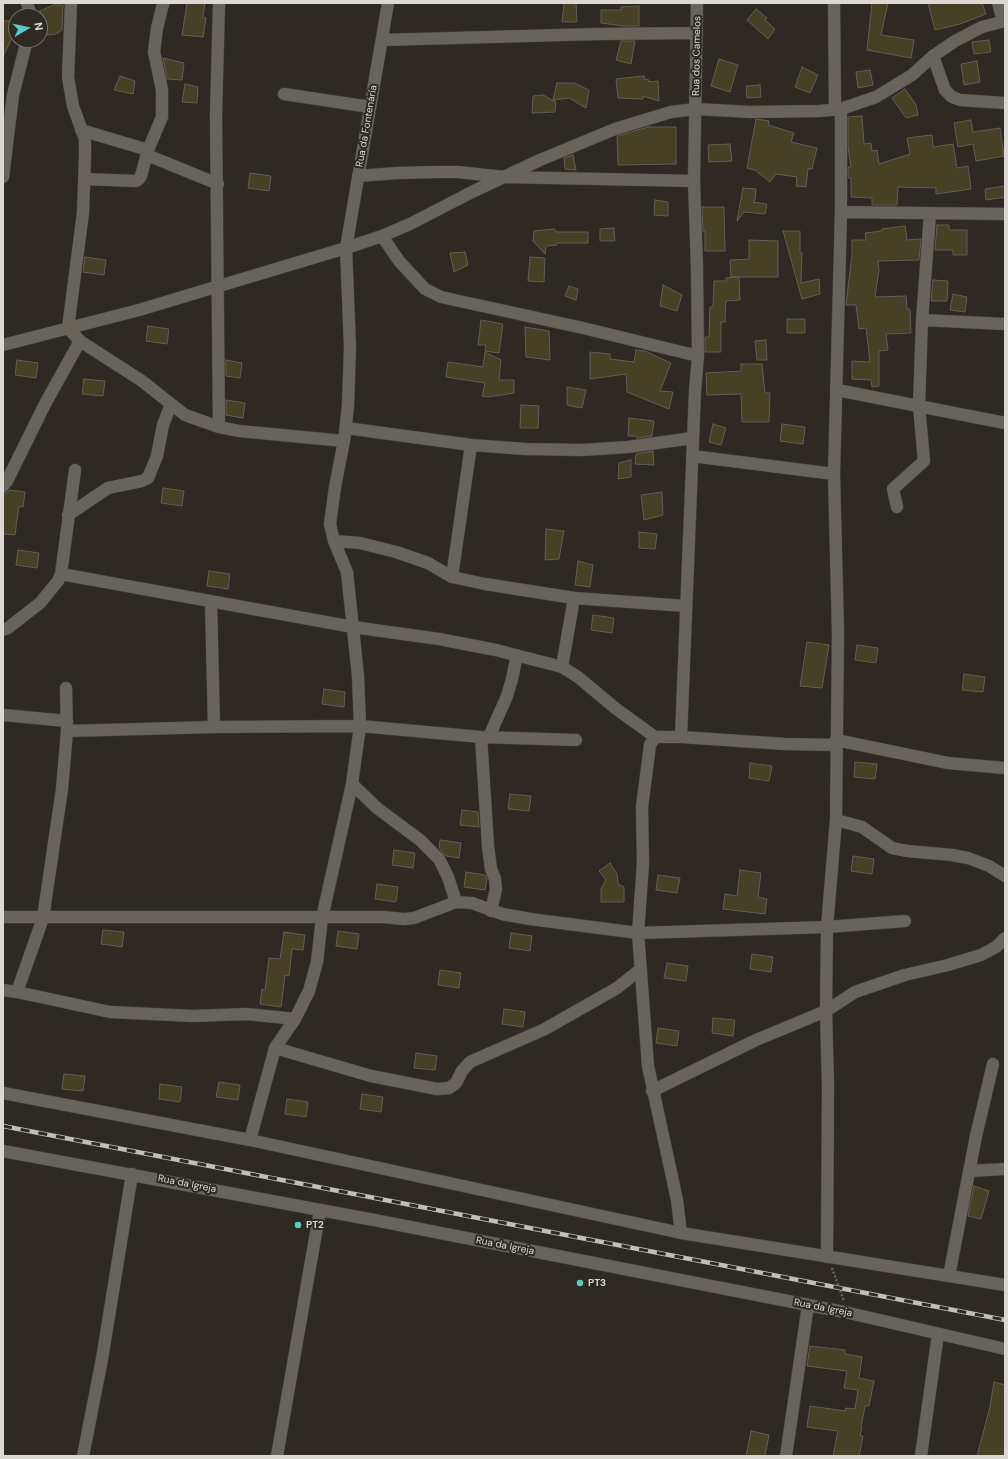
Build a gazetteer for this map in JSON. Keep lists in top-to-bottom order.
{
  "streets": {
    "street": ["Rua dos Camelos", "Rua da Fontenária", "Rua da Igreja"]
  },
  "places": ["PT2", "PT3"],
  "north": "right"
}
